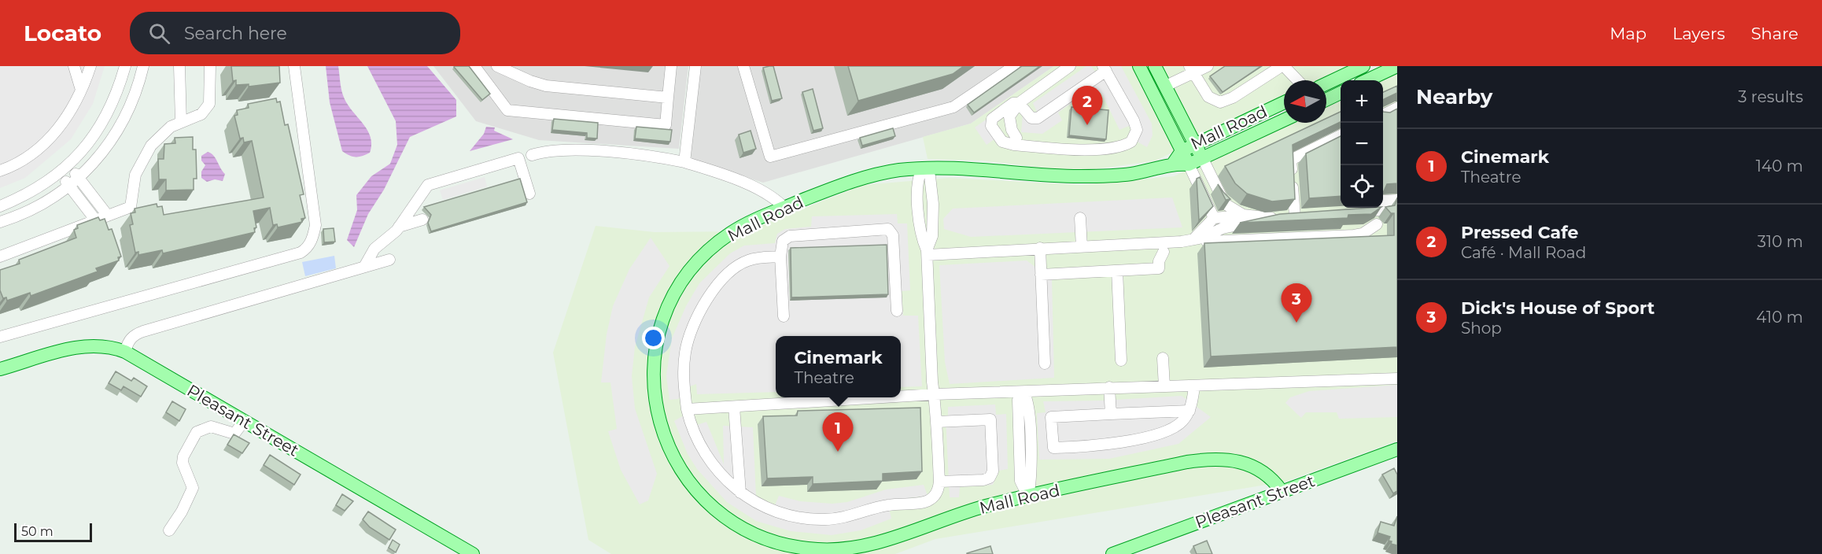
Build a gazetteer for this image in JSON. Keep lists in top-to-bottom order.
{
  "streets": {
    "main road": ["Mall Road", "Pleasant Street"]
  },
  "crossings": [
    ["Mall Road", "Pleasant Street"]
  ],
  "scale_bar": "50 m",
  "north": "left",
  "page": {
    "header": "Locato",
    "search": "Search here",
    "nav": ["Map", "Layers", "Share"],
    "heading": ["Nearby", "3 results"],
    "map_buttons": ["+", "−"],
    "pins": ["2", "3", "1"],
    "list": [
      {
        "mark": "1",
        "name": "Cinemark",
        "note": "Theatre",
        "value": "140 m"
      },
      {
        "mark": "2",
        "name": "Pressed Cafe",
        "note": "Café · Mall Road",
        "value": "310 m"
      },
      {
        "mark": "3",
        "name": "Dick's House of Sport",
        "note": "Shop",
        "value": "410 m"
      }
    ],
    "popup": ["Cinemark", "Theatre"],
    "scale": "50 m"
  }
}
